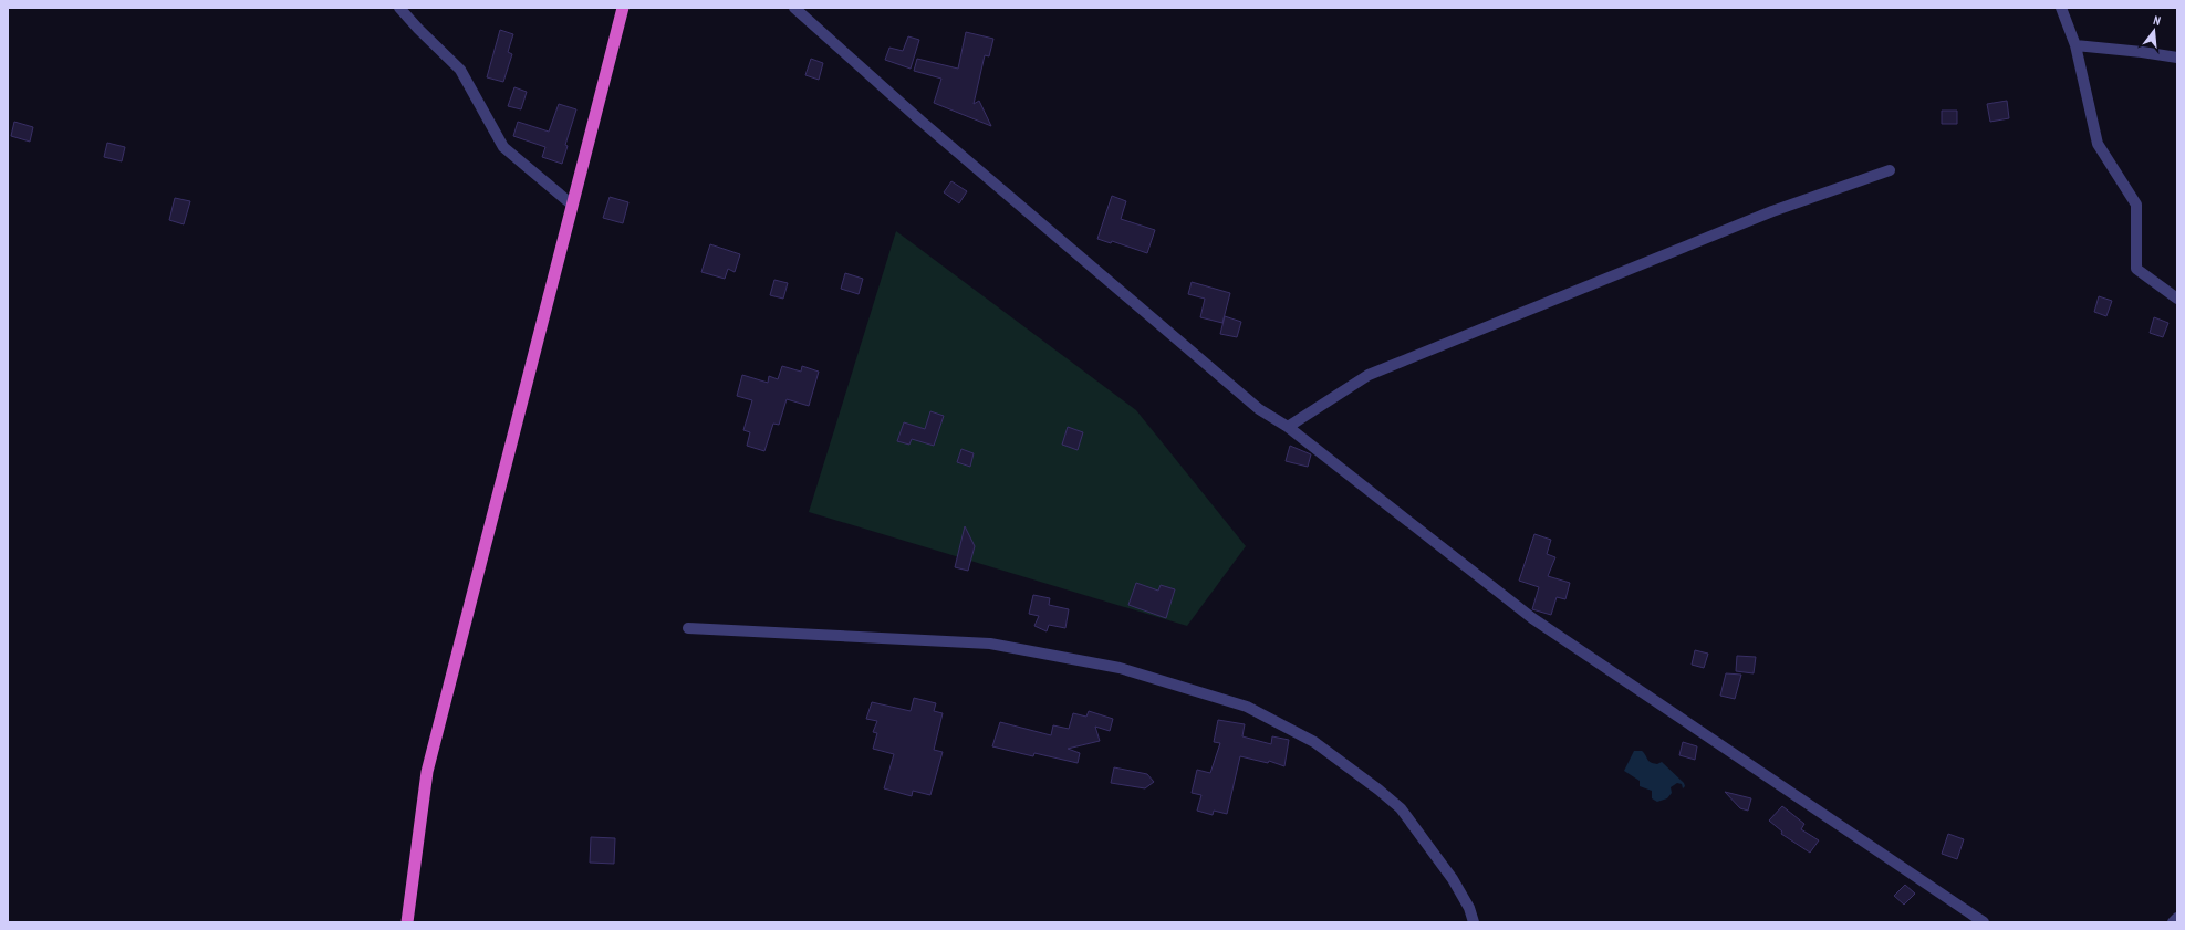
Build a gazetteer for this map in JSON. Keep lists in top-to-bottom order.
{
  "north": "top"
}
